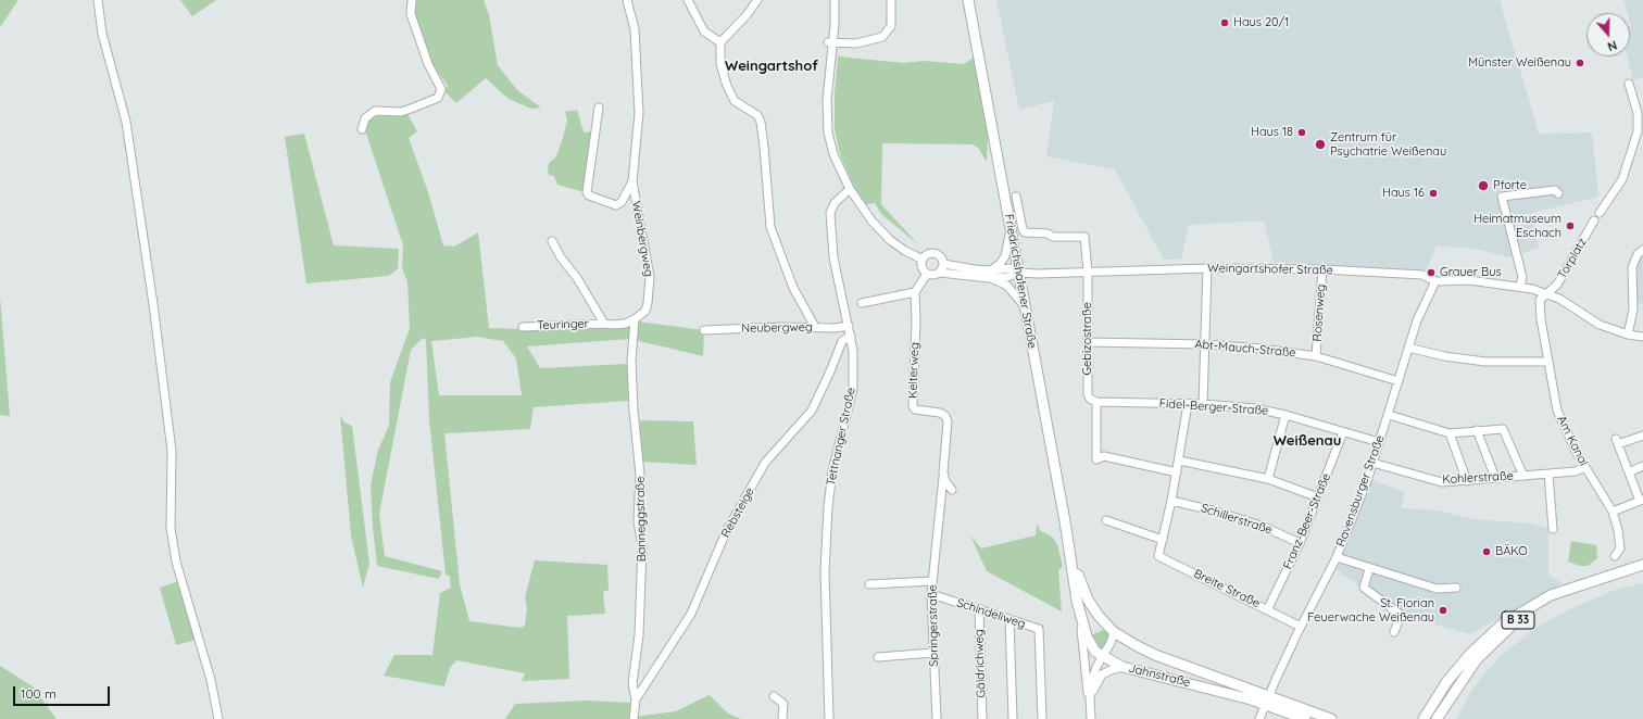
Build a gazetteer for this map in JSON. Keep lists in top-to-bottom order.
{
  "streets": {
    "main road": ["Friedrichshafener Straße", "B 33", "Jahnstraße"],
    "street": [
      "Weinbergweg",
      "Torplatz",
      "Weingartshofer Straße",
      "Rosenweg",
      "Teuringer",
      "Neubergweg",
      "Gebizostraße",
      "Abt-Mauch-Straße",
      "Kelterweg",
      "Fidel-Berger-Straße",
      "Tettnanger Straße",
      "Am Kanal",
      "Kohlerstraße",
      "Ravensburger Straße",
      "Rebsteige",
      "Banneggstraße",
      "Schillerstraße",
      "Franz-Beer-Straße",
      "Breite Straße",
      "Schindeliweg",
      "Springerstraße",
      "Gäldrichweg"
    ]
  },
  "crossings": [
    ["Weinbergweg", "Banneggstraße"],
    ["Torplatz", "Weingartshofer Straße"],
    ["Torplatz", "Am Kanal"],
    ["Weingartshofer Straße", "Friedrichshafener Straße"],
    ["Weingartshofer Straße", "Rosenweg"],
    ["Weingartshofer Straße", "Gebizostraße"],
    ["Weingartshofer Straße", "Am Kanal"],
    ["Weingartshofer Straße", "Ravensburger Straße"],
    ["Friedrichshafener Straße", "Jahnstraße"],
    ["Rosenweg", "Abt-Mauch-Straße"],
    ["Neubergweg", "Tettnanger Straße"],
    ["Gebizostraße", "Abt-Mauch-Straße"],
    ["Gebizostraße", "Fidel-Berger-Straße"],
    ["Abt-Mauch-Straße", "Ravensburger Straße"],
    ["Kelterweg", "Springerstraße"],
    ["Fidel-Berger-Straße", "Ravensburger Straße"],
    ["Fidel-Berger-Straße", "Franz-Beer-Straße"],
    ["Tettnanger Straße", "Rebsteige"],
    ["Am Kanal", "Kohlerstraße"],
    ["Kohlerstraße", "Ravensburger Straße"],
    ["Ravensburger Straße", "Breite Straße"],
    ["Ravensburger Straße", "Jahnstraße"],
    ["Rebsteige", "Banneggstraße"],
    ["Schillerstraße", "Franz-Beer-Straße"],
    ["Franz-Beer-Straße", "Breite Straße"],
    ["Schindeliweg", "Springerstraße"],
    ["Schindeliweg", "Gäldrichweg"]
  ],
  "districts": ["Weingartshof", "Weißenau"],
  "places": [
    "Haus 20/1",
    "Münster Weißenau",
    "Haus 18",
    "Zentrum für Psychatrie Weißenau",
    "Pforte",
    "Haus 16",
    "Heimatmuseum Eschach",
    "Grauer Bus",
    "BÄKO",
    "St. Florian Feuerwache Weißenau"
  ],
  "scale_bar": "100 m",
  "north": "bottom"
}
